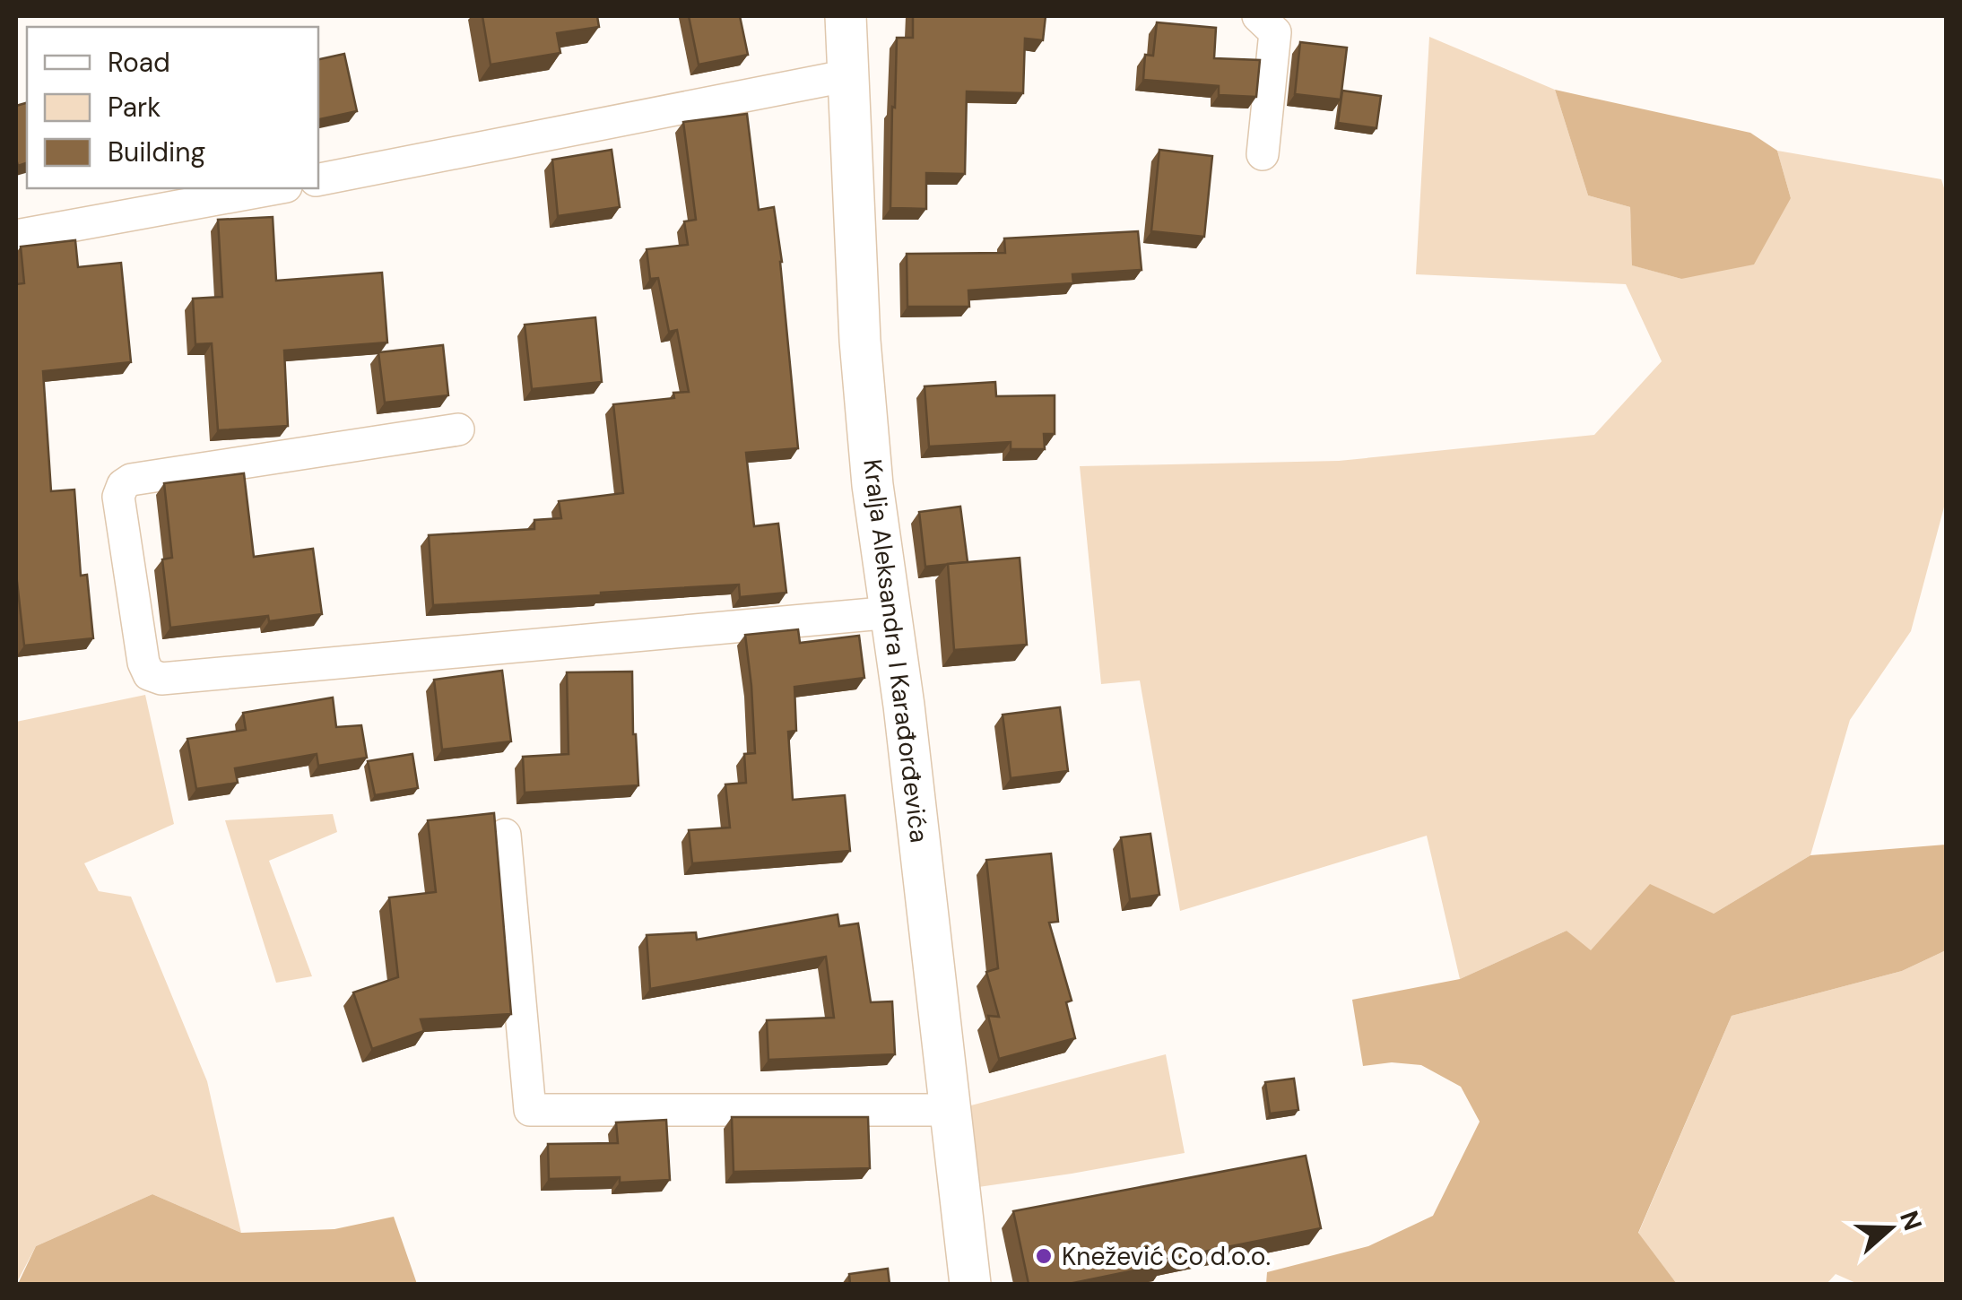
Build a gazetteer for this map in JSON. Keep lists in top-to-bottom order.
{
  "streets": {
    "street": ["Kralja Aleksandra I Karađorđevića"]
  },
  "places": ["Knežević Co d.o.o."],
  "legend": ["Road", "Park", "Building"],
  "north": "right"
}
